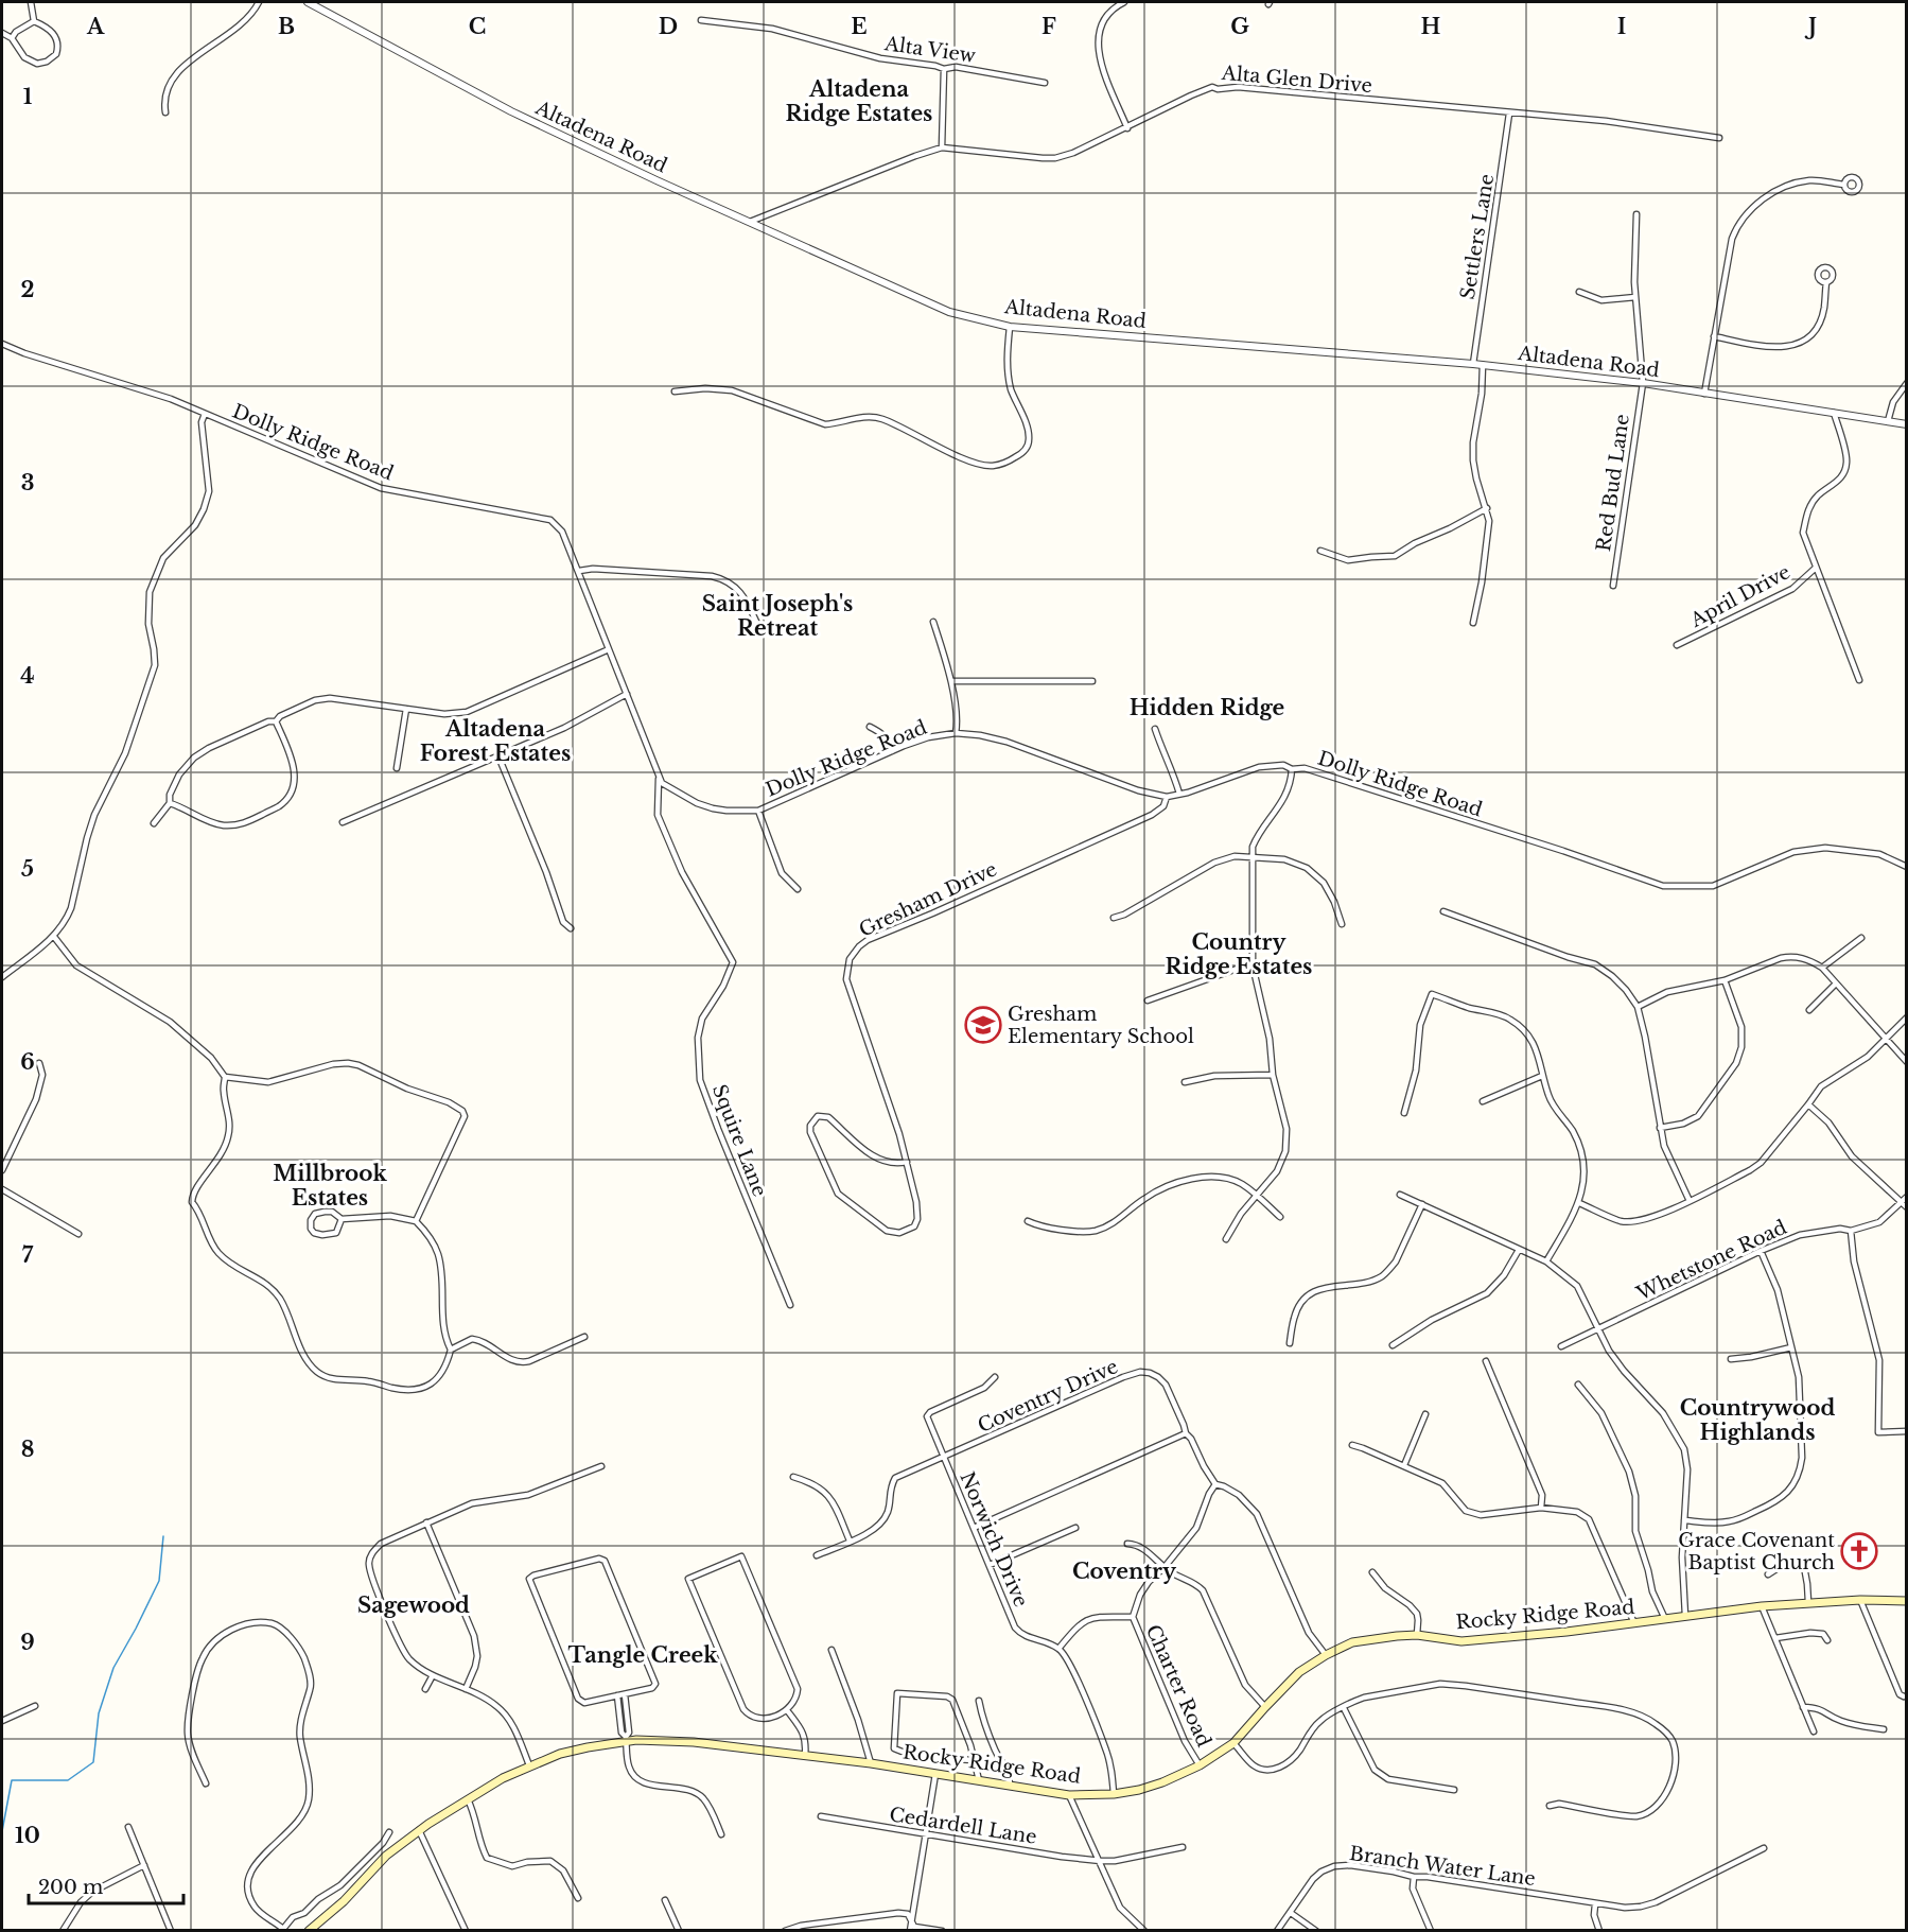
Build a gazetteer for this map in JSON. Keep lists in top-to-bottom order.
{
  "streets": {
    "main road": ["Rocky Ridge Road"],
    "street": [
      "Alta View",
      "Alta Glen Drive",
      "Altadena Road",
      "Settlers Lane",
      "Dolly Ridge Road",
      "Red Bud Lane",
      "April Drive",
      "Gresham Drive",
      "Squire Lane",
      "Whetstone Road",
      "Coventry Drive",
      "Norwich Drive",
      "Charter Road",
      "Cedardell Lane",
      "Branch Water Lane"
    ]
  },
  "crossings": [
    ["Alta Glen Drive", "Altadena Road"],
    ["Alta Glen Drive", "Settlers Lane"],
    ["Altadena Road", "Settlers Lane"],
    ["Altadena Road", "Red Bud Lane"],
    ["Dolly Ridge Road", "Gresham Drive"],
    ["Dolly Ridge Road", "Squire Lane"],
    ["Coventry Drive", "Norwich Drive"],
    ["Rocky Ridge Road", "Charter Road"]
  ],
  "districts": [
    "Altadena Ridge Estates",
    "Saint Joseph's Retreat",
    "Hidden Ridge",
    "Altadena Forest Estates",
    "Country Ridge Estates",
    "Millbrook Estates",
    "Countrywood Highlands",
    "Coventry",
    "Sagewood",
    "Tangle Creek"
  ],
  "places": {
    "school or university": ["Gresham Elementary School"],
    "church": ["Grace Covenant Baptist Church"]
  },
  "scale_bar": "200 m",
  "grid": {
    "columns": [
      "A",
      "B",
      "C",
      "D",
      "E",
      "F",
      "G",
      "H",
      "I",
      "J"
    ],
    "rows": [
      "1",
      "2",
      "3",
      "4",
      "5",
      "6",
      "7",
      "8",
      "9",
      "10"
    ]
  }
}
